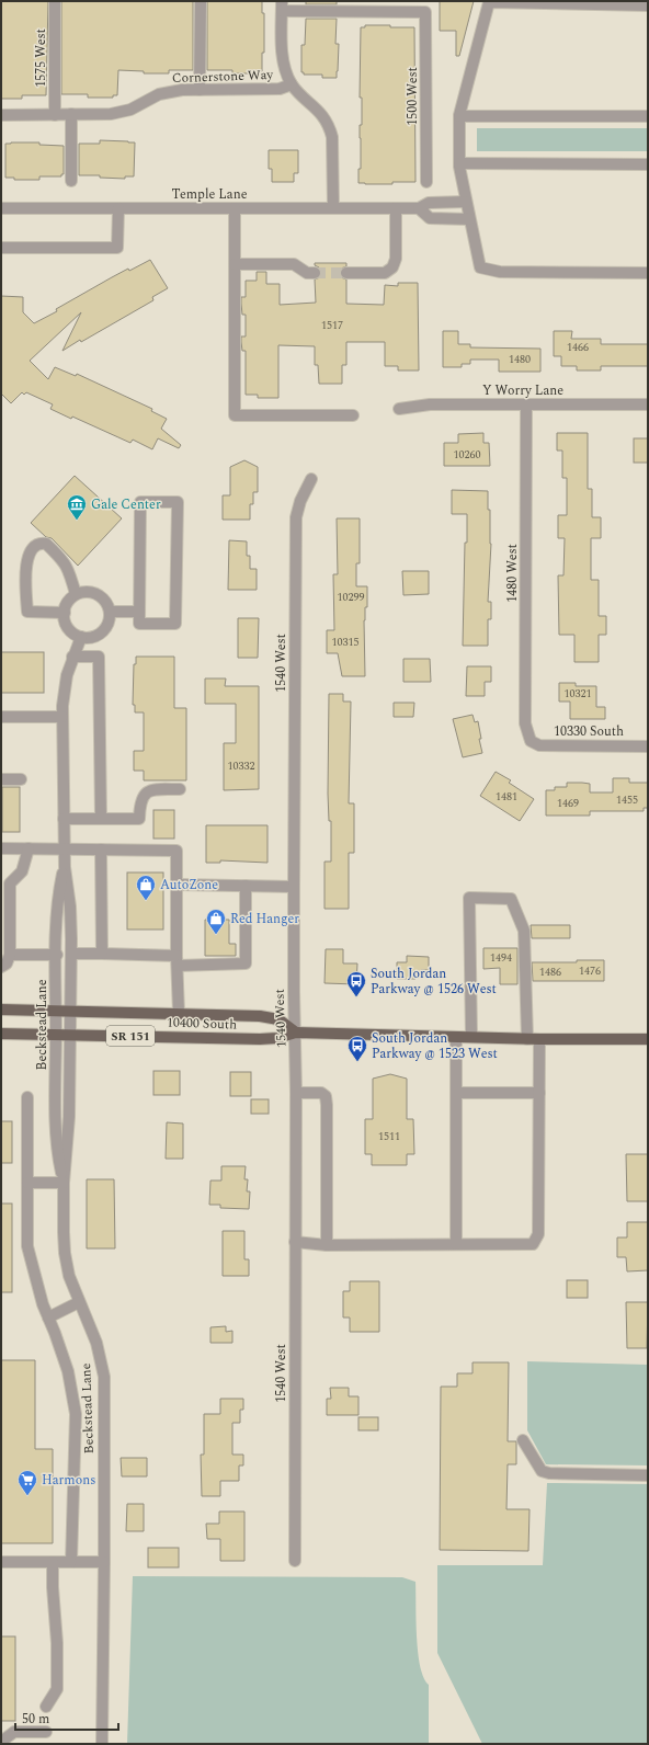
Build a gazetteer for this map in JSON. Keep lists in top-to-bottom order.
{
  "streets": {
    "main road": ["10400 South", "SR 151"],
    "street": [
      "1575 West",
      "Cornerstone Way",
      "1500 West",
      "Temple Lane",
      "Y Worry Lane",
      "1480 West",
      "1540 West",
      "10330 South",
      "Beckstead Lane"
    ]
  },
  "crossings": [
    ["1575 West", "Cornerstone Way"],
    ["Y Worry Lane", "1480 West"],
    ["1480 West", "10330 South"],
    ["1540 West", "10400 South"],
    ["1540 West", "SR 151"],
    ["10400 South", "Beckstead Lane"],
    ["10400 South", "SR 151"]
  ],
  "places": {
    "museum": ["Gale Center"],
    "shop": ["AutoZone", "Red Hanger"],
    "bus stop": ["South Jordan Parkway @ 1526 West", "South Jordan Parkway @ 1523 West"],
    "supermarket": ["Harmons"]
  },
  "house_numbers": [
    "1517",
    "1466",
    "1480",
    "10260",
    "10299",
    "10315",
    "10321",
    "10332",
    "1481",
    "1455",
    "1469",
    "1494",
    "1476",
    "1486",
    "1511"
  ],
  "scale_bar": "50 m"
}
